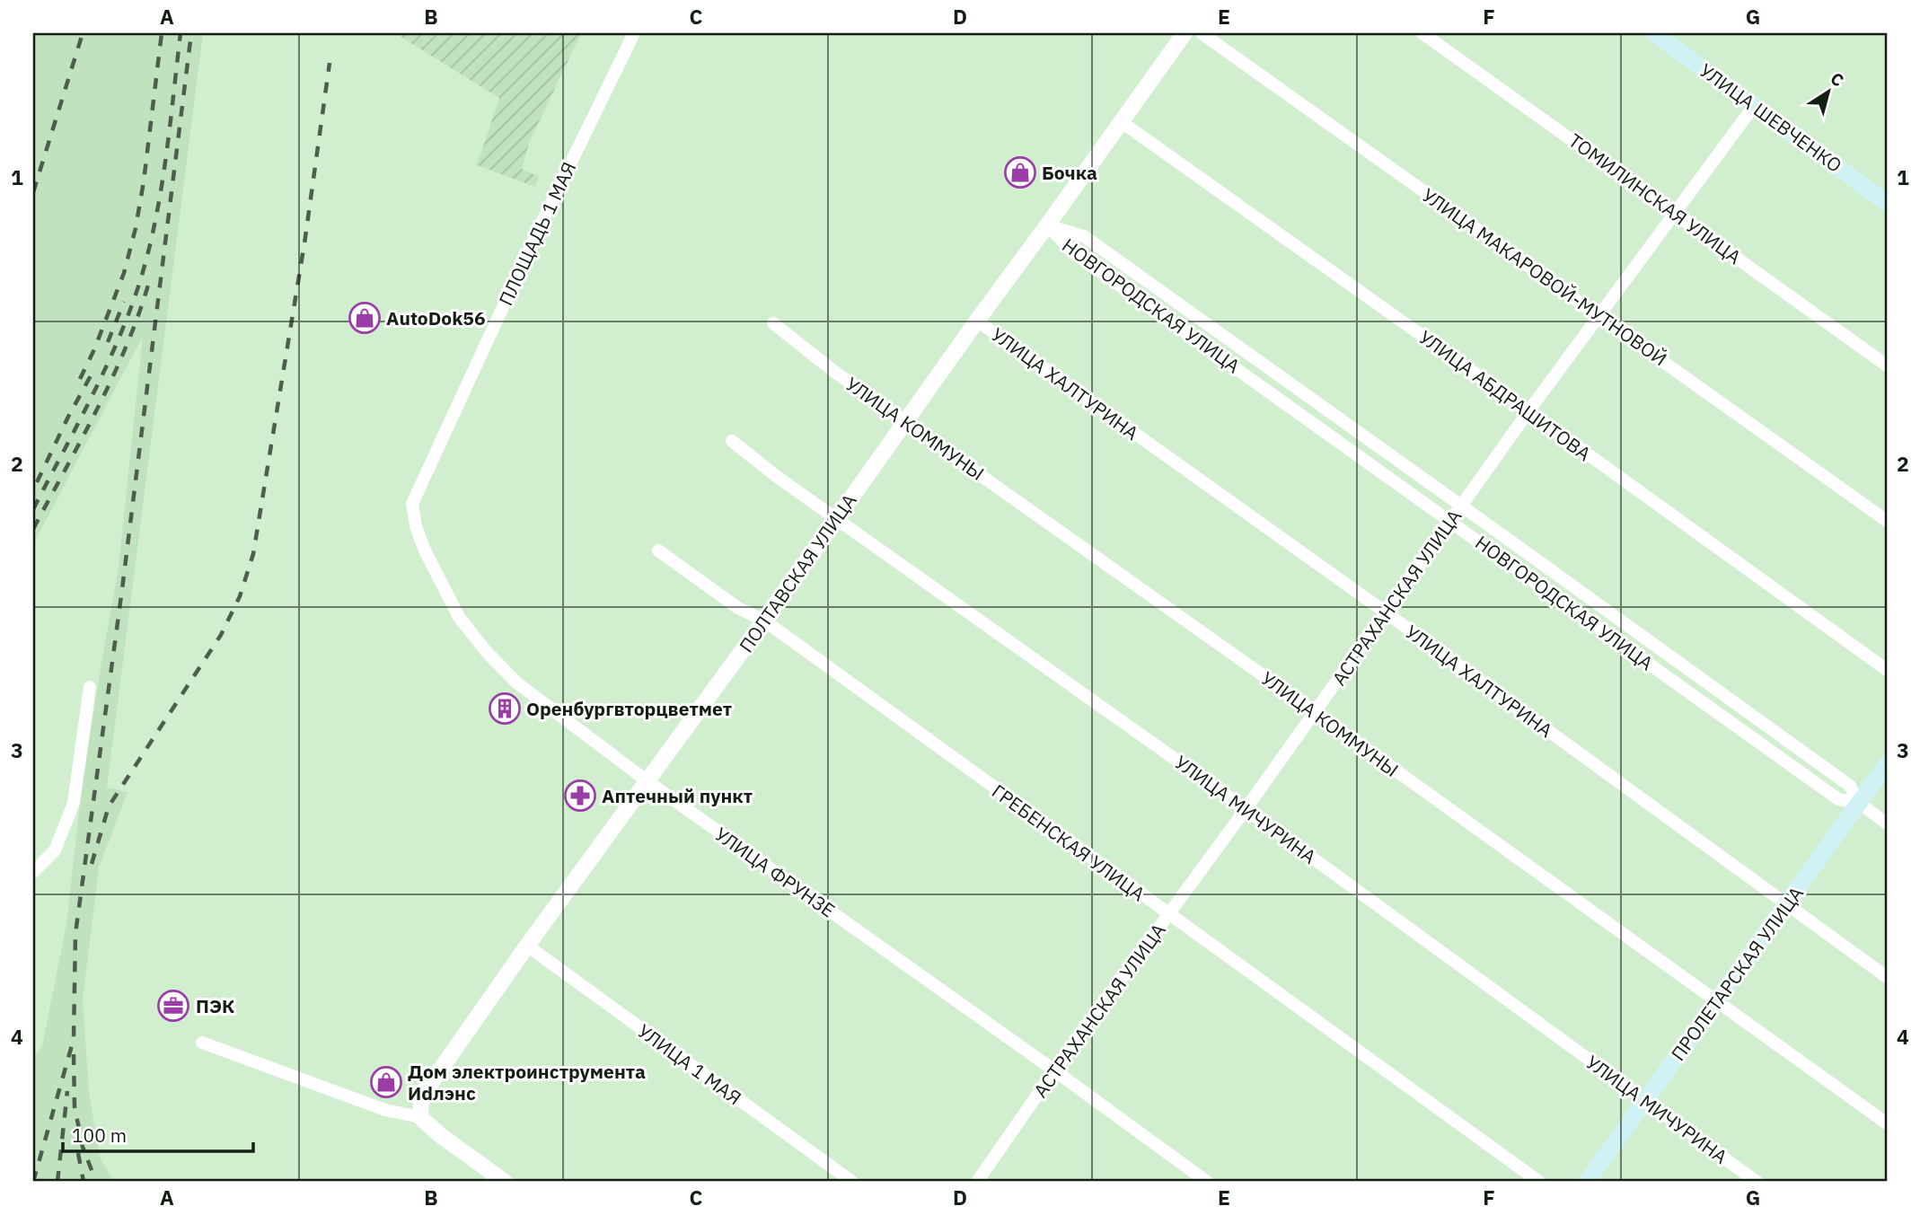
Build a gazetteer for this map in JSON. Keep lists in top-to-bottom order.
{
  "streets": {
    "main road": ["УЛИЦА ШЕВЧЕНКО", "ПРОЛЕТАРСКАЯ УЛИЦА"],
    "street": [
      "ТОМИЛИНСКАЯ УЛИЦА",
      "ПЛОЩАДЬ 1 МАЯ",
      "УЛИЦА МАКАРОВОЙ-МУТНОВОЙ",
      "НОВГОРОДСКАЯ УЛИЦА",
      "УЛИЦА ХАЛТУРИНА",
      "УЛИЦА АБДРАШИТОВА",
      "УЛИЦА КОММУНЫ",
      "ПОЛТАВСКАЯ УЛИЦА",
      "АСТРАХАНСКАЯ УЛИЦА",
      "УЛИЦА МИЧУРИНА",
      "ГРЕБЕНСКАЯ УЛИЦА",
      "УЛИЦА ФРУНЗЕ",
      "УЛИЦА 1 МАЯ"
    ]
  },
  "crossings": [
    ["УЛИЦА ШЕВЧЕНКО", "АСТРАХАНСКАЯ УЛИЦА"],
    ["ТОМИЛИНСКАЯ УЛИЦА", "АСТРАХАНСКАЯ УЛИЦА"],
    ["ПЛОЩАДЬ 1 МАЯ", "УЛИЦА ФРУНЗЕ"],
    ["УЛИЦА МАКАРОВОЙ-МУТНОВОЙ", "АСТРАХАНСКАЯ УЛИЦА"],
    ["НОВГОРОДСКАЯ УЛИЦА", "ПОЛТАВСКАЯ УЛИЦА"],
    ["НОВГОРОДСКАЯ УЛИЦА", "АСТРАХАНСКАЯ УЛИЦА"],
    ["НОВГОРОДСКАЯ УЛИЦА", "ПРОЛЕТАРСКАЯ УЛИЦА"],
    ["УЛИЦА ХАЛТУРИНА", "ПОЛТАВСКАЯ УЛИЦА"],
    ["УЛИЦА ХАЛТУРИНА", "АСТРАХАНСКАЯ УЛИЦА"],
    ["УЛИЦА ХАЛТУРИНА", "ПРОЛЕТАРСКАЯ УЛИЦА"],
    ["УЛИЦА АБДРАШИТОВА", "ПОЛТАВСКАЯ УЛИЦА"],
    ["УЛИЦА АБДРАШИТОВА", "АСТРАХАНСКАЯ УЛИЦА"],
    ["УЛИЦА КОММУНЫ", "ПОЛТАВСКАЯ УЛИЦА"],
    ["УЛИЦА КОММУНЫ", "АСТРАХАНСКАЯ УЛИЦА"],
    ["УЛИЦА КОММУНЫ", "ПРОЛЕТАРСКАЯ УЛИЦА"],
    ["ПОЛТАВСКАЯ УЛИЦА", "УЛИЦА МИЧУРИНА"],
    ["ПОЛТАВСКАЯ УЛИЦА", "ГРЕБЕНСКАЯ УЛИЦА"],
    ["ПОЛТАВСКАЯ УЛИЦА", "УЛИЦА ФРУНЗЕ"],
    ["ПОЛТАВСКАЯ УЛИЦА", "УЛИЦА 1 МАЯ"],
    ["АСТРАХАНСКАЯ УЛИЦА", "УЛИЦА МИЧУРИНА"],
    ["АСТРАХАНСКАЯ УЛИЦА", "ГРЕБЕНСКАЯ УЛИЦА"],
    ["АСТРАХАНСКАЯ УЛИЦА", "УЛИЦА ФРУНЗЕ"],
    ["УЛИЦА МИЧУРИНА", "ПРОЛЕТАРСКАЯ УЛИЦА"]
  ],
  "places": {
    "shop": ["Бочка", "AutoDok56", "Дом электроинструмента Иdлэнс"],
    "building": ["Оренбургвторцветмет"],
    "pharmacy": ["Аптечный пункт"],
    "office": ["ПЭК"]
  },
  "scale_bar": "100 m",
  "north": "top right",
  "grid": {
    "columns": [
      "A",
      "B",
      "C",
      "D",
      "E",
      "F",
      "G"
    ],
    "rows": [
      "1",
      "2",
      "3",
      "4"
    ]
  }
}
